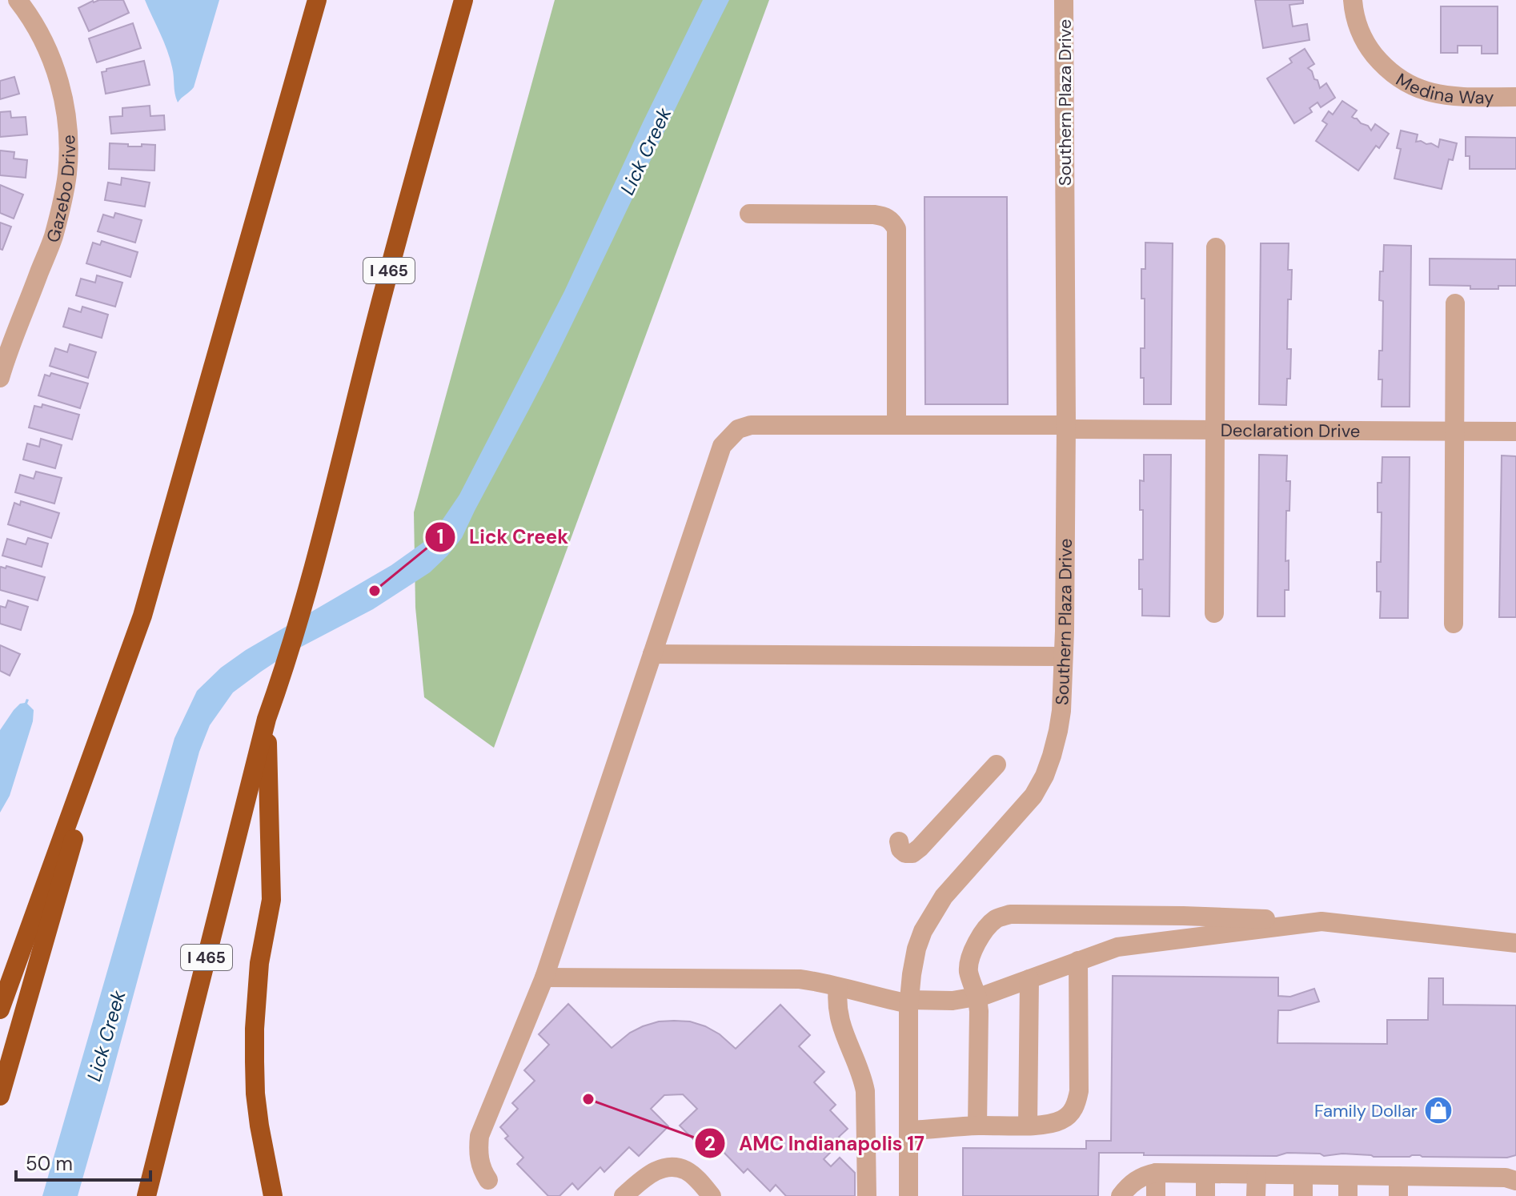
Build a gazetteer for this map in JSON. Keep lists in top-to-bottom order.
{
  "streets": {
    "highway": ["I 465"],
    "street": [
      "Medina Way",
      "Southern Plaza Drive",
      "Gazebo Drive",
      "Declaration Drive"
    ]
  },
  "crossings": [
    ["Southern Plaza Drive", "Declaration Drive"]
  ],
  "water": ["Lick Creek"],
  "places": {
    "other": ["Lick Creek", "AMC Indianapolis 17"],
    "shop": ["Family Dollar"]
  },
  "scale_bar": "50 m"
}
